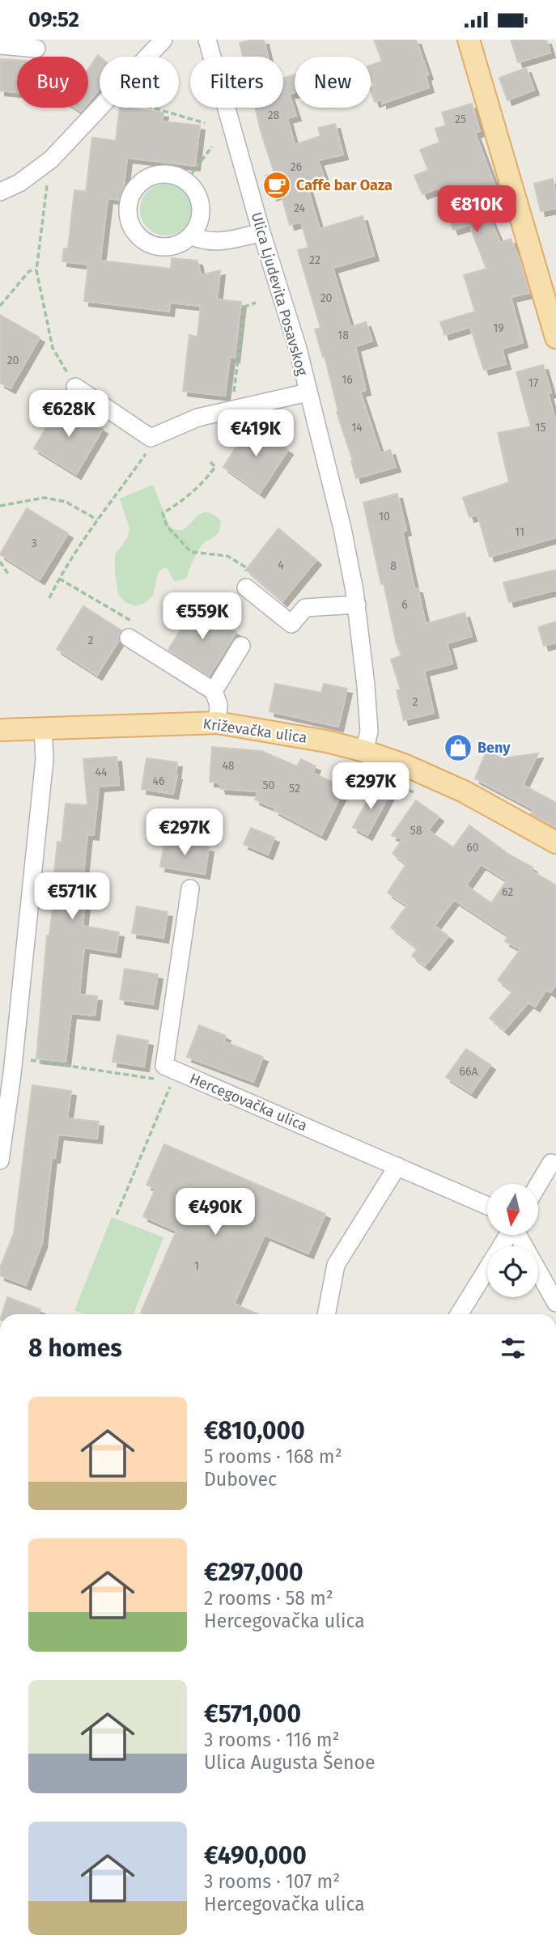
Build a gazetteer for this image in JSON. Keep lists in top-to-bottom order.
{
  "streets": {
    "main road": ["Križevačka ulica"],
    "street": ["Ulica Ljudevita Posavskog", "Hercegovačka ulica"]
  },
  "crossings": [
    ["Ulica Ljudevita Posavskog", "Križevačka ulica"]
  ],
  "places": {
    "cafe": ["Caffe bar Oaza"],
    "shop": ["Beny"]
  },
  "house_numbers": [
    "28",
    "25",
    "26",
    "24",
    "22",
    "20",
    "19",
    "18",
    "20",
    "16",
    "17",
    "14",
    "15",
    "10",
    "11",
    "3",
    "4",
    "8",
    "6",
    "2",
    "2",
    "48",
    "44",
    "46",
    "50",
    "52",
    "58",
    "60",
    "62",
    "66A",
    "1"
  ],
  "north": "bottom",
  "page": {
    "status": "09:52",
    "chip": [
      "Buy",
      "Rent",
      "Filters",
      "New"
    ],
    "price": [
      "€810K",
      "€628K",
      "€419K",
      "€559K",
      "€297K",
      "€297K",
      "€571K",
      "€490K"
    ],
    "heading": "8 homes",
    "list": [
      {
        "name": "€810,000",
        "note": "5 rooms · 168 m² · Dubovec"
      },
      {
        "name": "€297,000",
        "note": "2 rooms · 58 m² · Hercegovačka ulica"
      },
      {
        "name": "€571,000",
        "note": "3 rooms · 116 m² · Ulica Augusta Šenoe"
      },
      {
        "name": "€490,000",
        "note": "3 rooms · 107 m² · Hercegovačka ulica"
      }
    ]
  }
}
